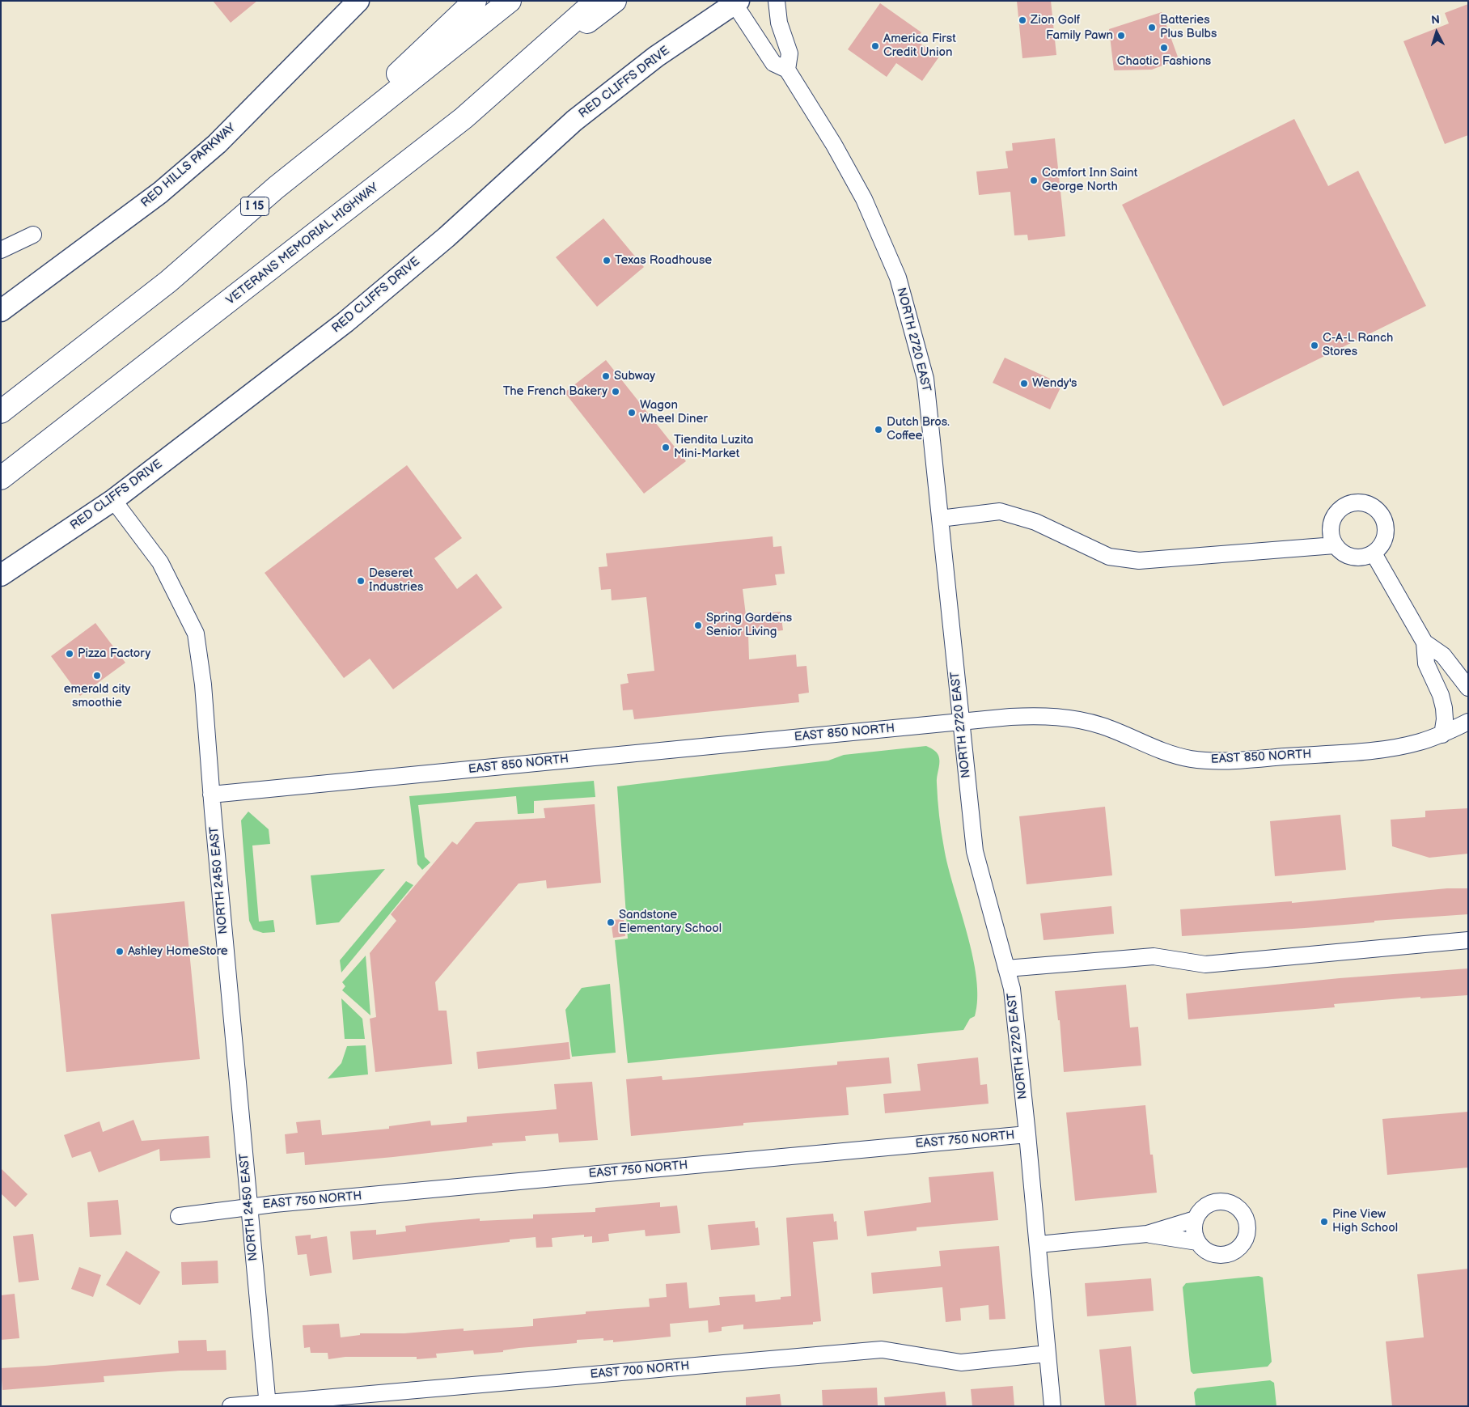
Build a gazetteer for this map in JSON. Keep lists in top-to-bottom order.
{
  "streets": {
    "highway": ["I 15", "VETERANS MEMORIAL HIGHWAY"],
    "main road": ["RED CLIFFS DRIVE", "RED HILLS PARKWAY"],
    "street": [
      "NORTH 2720 EAST",
      "EAST 850 NORTH",
      "NORTH 2450 EAST",
      "EAST 750 NORTH",
      "EAST 700 NORTH"
    ]
  },
  "crossings": [
    ["RED CLIFFS DRIVE", "NORTH 2720 EAST"],
    ["RED CLIFFS DRIVE", "NORTH 2450 EAST"],
    ["NORTH 2720 EAST", "EAST 850 NORTH"],
    ["NORTH 2720 EAST", "EAST 750 NORTH"],
    ["NORTH 2720 EAST", "EAST 700 NORTH"],
    ["EAST 850 NORTH", "NORTH 2450 EAST"],
    ["NORTH 2450 EAST", "EAST 750 NORTH"],
    ["NORTH 2450 EAST", "EAST 700 NORTH"]
  ],
  "places": [
    "Zion Golf",
    "Batteries Plus Bulbs",
    "Family Pawn",
    "America First Credit Union",
    "Chaotic Fashions",
    "Comfort Inn Saint George North",
    "Texas Roadhouse",
    "C-A-L Ranch Stores",
    "Subway",
    "Wendy's",
    "The French Bakery",
    "Wagon Wheel Diner",
    "Dutch Bros. Coffee",
    "Tiendita Luzita Mini-Market",
    "Deseret Industries",
    "Spring Gardens Senior Living",
    "Pizza Factory",
    "emerald city smoothie",
    "Sandstone Elementary School",
    "Ashley HomeStore",
    "Pine View High School"
  ],
  "north": "top"
}
